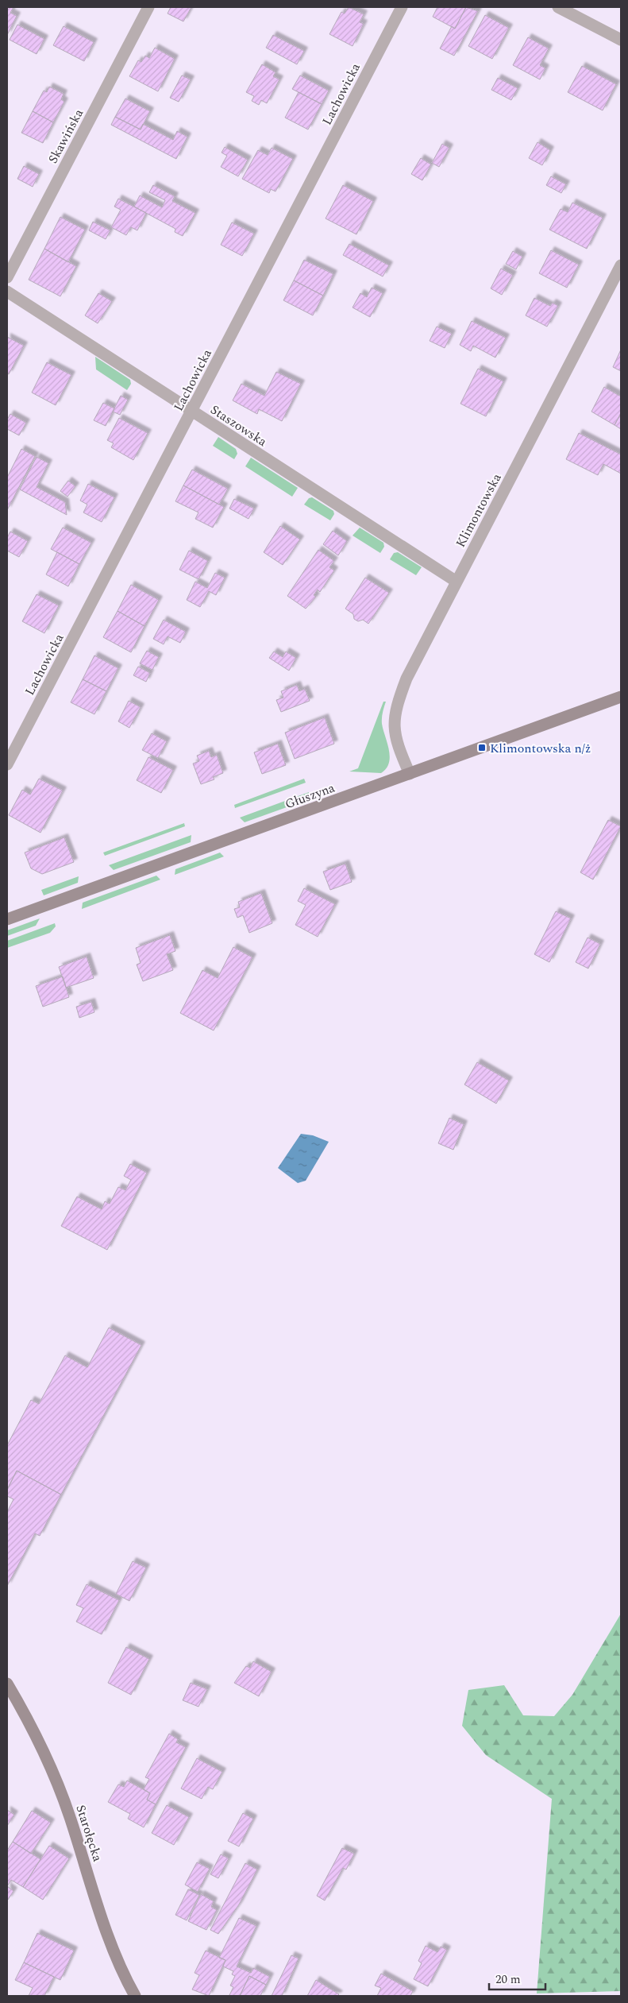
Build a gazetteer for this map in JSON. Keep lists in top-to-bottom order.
{
  "streets": {
    "street": [
      "Lachowicka",
      "Skawińska",
      "Staszowska",
      "Klimontowska",
      "Głuszyna",
      "Starołęcka"
    ]
  },
  "crossings": [
    ["Lachowicka", "Staszowska"],
    ["Staszowska", "Klimontowska"],
    ["Klimontowska", "Głuszyna"]
  ],
  "places": {
    "transit": ["Klimontowska n/ż"]
  },
  "scale_bar": "20 m"
}
